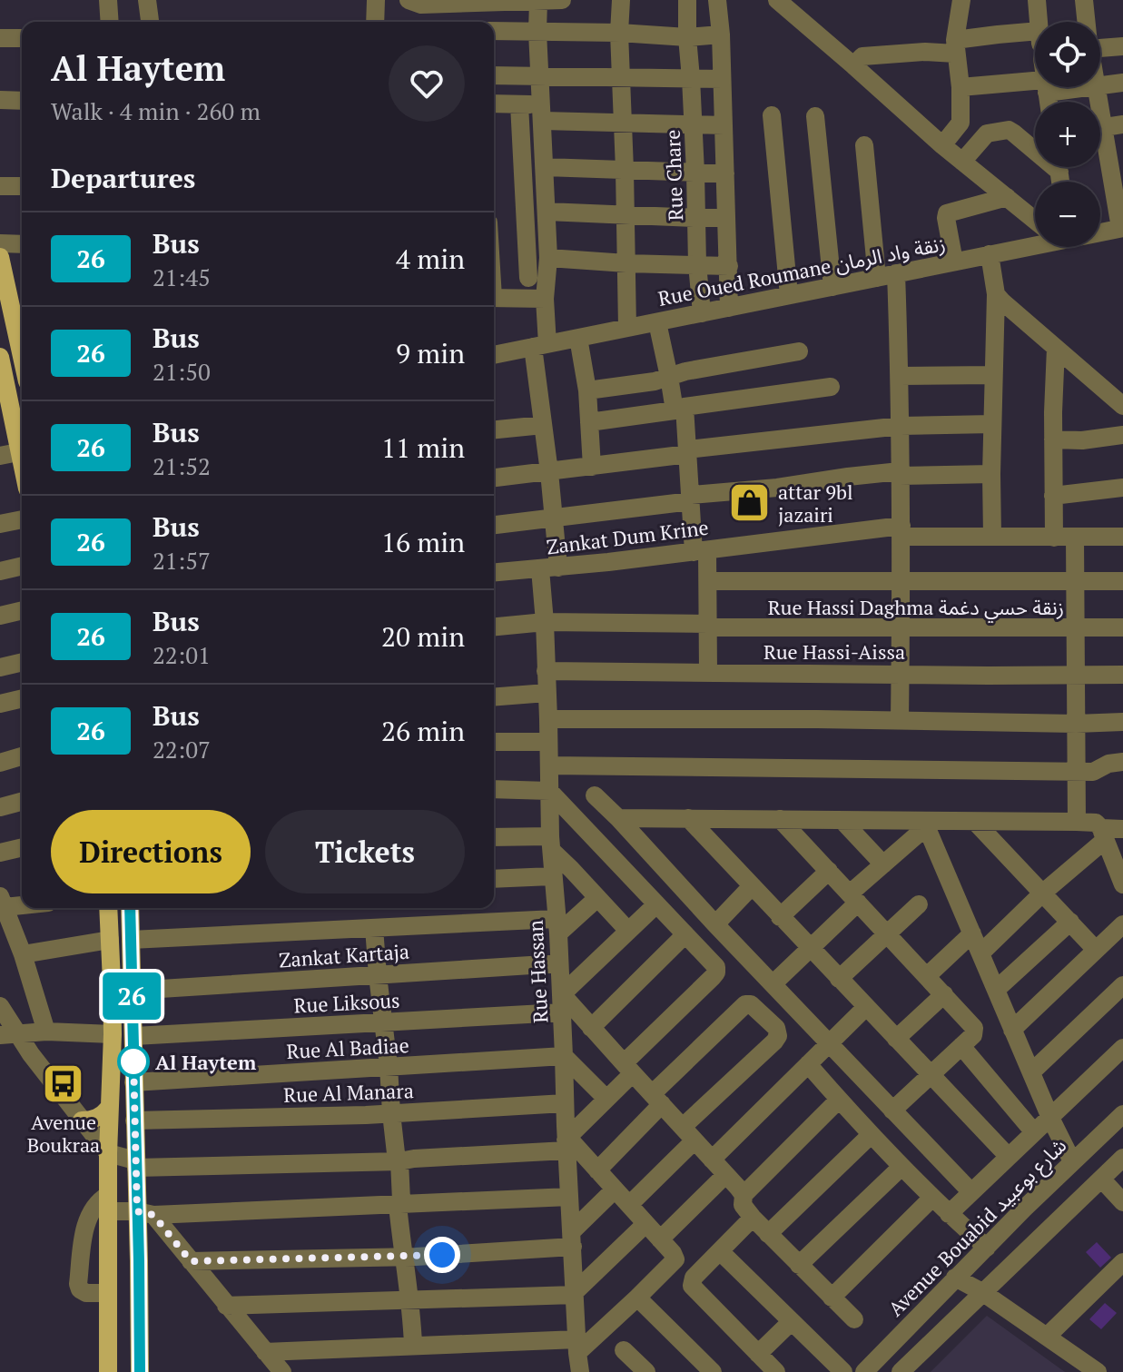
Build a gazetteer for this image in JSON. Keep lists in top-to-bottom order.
{
  "streets": {
    "street": [
      "Rue Chare",
      "Rue Oued Roumane زنقة واد الرمان",
      "Zankat Dum Krine",
      "Rue Hassi Daghma زنقة حسي دغمة",
      "Rue Hassi-Aissa",
      "Zankat Kartaja",
      "Rue Hassan",
      "Rue Liksous",
      "Rue Al Badiae",
      "Rue Al Manara",
      "Avenue Bouabid شارع بوعبيد"
    ]
  },
  "crossings": [
    ["Rue Chare", "Rue Oued Roumane زنقة واد الرمان"],
    ["Rue Oued Roumane زنقة واد الرمان", "Rue Hassan"],
    ["Zankat Dum Krine", "Rue Hassan"],
    ["Rue Hassi Daghma زنقة حسي دغمة", "Rue Hassan"],
    ["Rue Hassi-Aissa", "Rue Hassan"],
    ["Zankat Kartaja", "Rue Hassan"],
    ["Rue Hassan", "Rue Liksous"],
    ["Rue Hassan", "Rue Al Badiae"],
    ["Rue Hassan", "Rue Al Manara"]
  ],
  "places": {
    "shop": ["attar 9bl jazairi"],
    "other": ["Al Haytem"],
    "bus stop": ["Avenue Boukraa"]
  },
  "lines": ["bus line 26"],
  "page": {
    "on_map": "26",
    "map_buttons": ["+", "−"],
    "heading": [
      ["Al Haytem", "Walk · 4 min · 260 m"],
      "Departures"
    ],
    "list": [
      {
        "mark": "26",
        "name": "Bus",
        "note": "21:45",
        "value": "4 min"
      },
      {
        "mark": "26",
        "name": "Bus",
        "note": "21:50",
        "value": "9 min"
      },
      {
        "mark": "26",
        "name": "Bus",
        "note": "21:52",
        "value": "11 min"
      },
      {
        "mark": "26",
        "name": "Bus",
        "note": "21:57",
        "value": "16 min"
      },
      {
        "mark": "26",
        "name": "Bus",
        "note": "22:01",
        "value": "20 min"
      },
      {
        "mark": "26",
        "name": "Bus",
        "note": "22:07",
        "value": "26 min"
      }
    ],
    "buttons": ["Directions", "Tickets"]
  }
}
